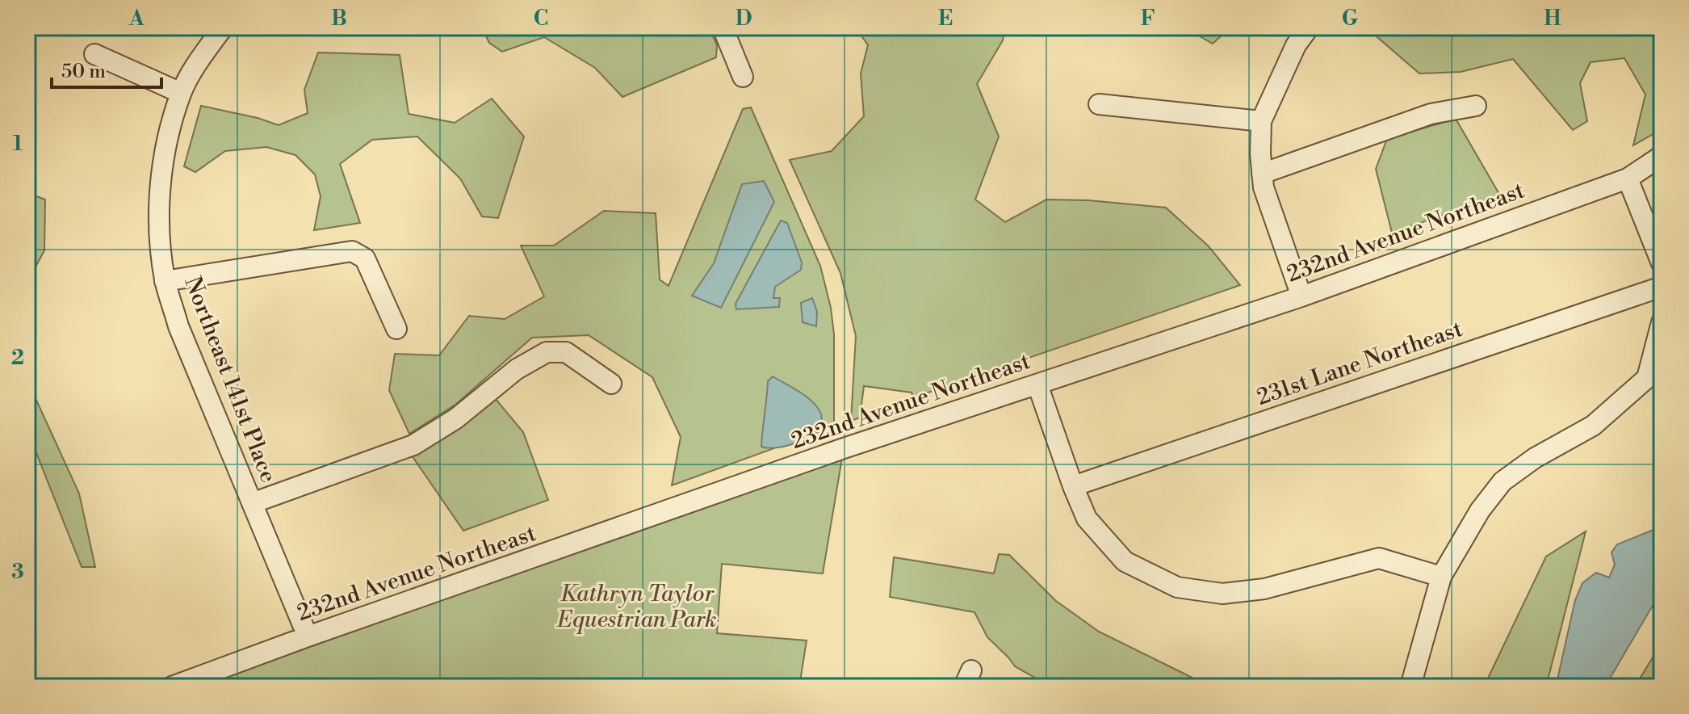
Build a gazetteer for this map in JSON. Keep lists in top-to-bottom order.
{
  "streets": {
    "street": ["232nd Avenue Northeast", "231st Lane Northeast", "Northeast 141st Place"]
  },
  "crossings": [
    ["232nd Avenue Northeast", "Northeast 141st Place"]
  ],
  "parks": ["Kathryn Taylor Equestrian Park"],
  "scale_bar": "50 m",
  "grid": {
    "columns": [
      "A",
      "B",
      "C",
      "D",
      "E",
      "F",
      "G",
      "H"
    ],
    "rows": ["1", "2", "3"]
  }
}
